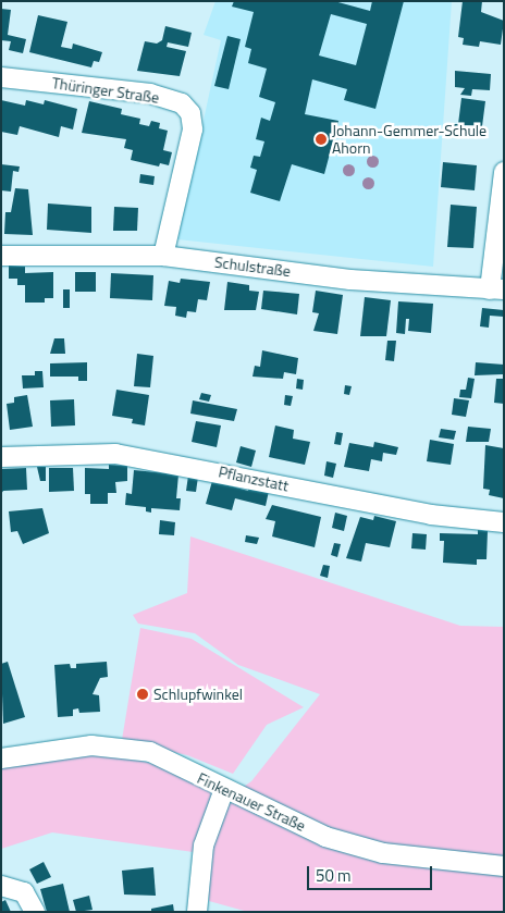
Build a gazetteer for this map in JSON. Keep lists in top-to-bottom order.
{
  "streets": {
    "street": [
      "Thüringer Straße",
      "Schulstraße",
      "Pflanzstatt",
      "Finkenauer Straße"
    ]
  },
  "crossings": [
    ["Thüringer Straße", "Schulstraße"]
  ],
  "places": ["Johann-Gemmer-Schule Ahorn", "Schlupfwinkel"],
  "scale_bar": "50 m"
}
